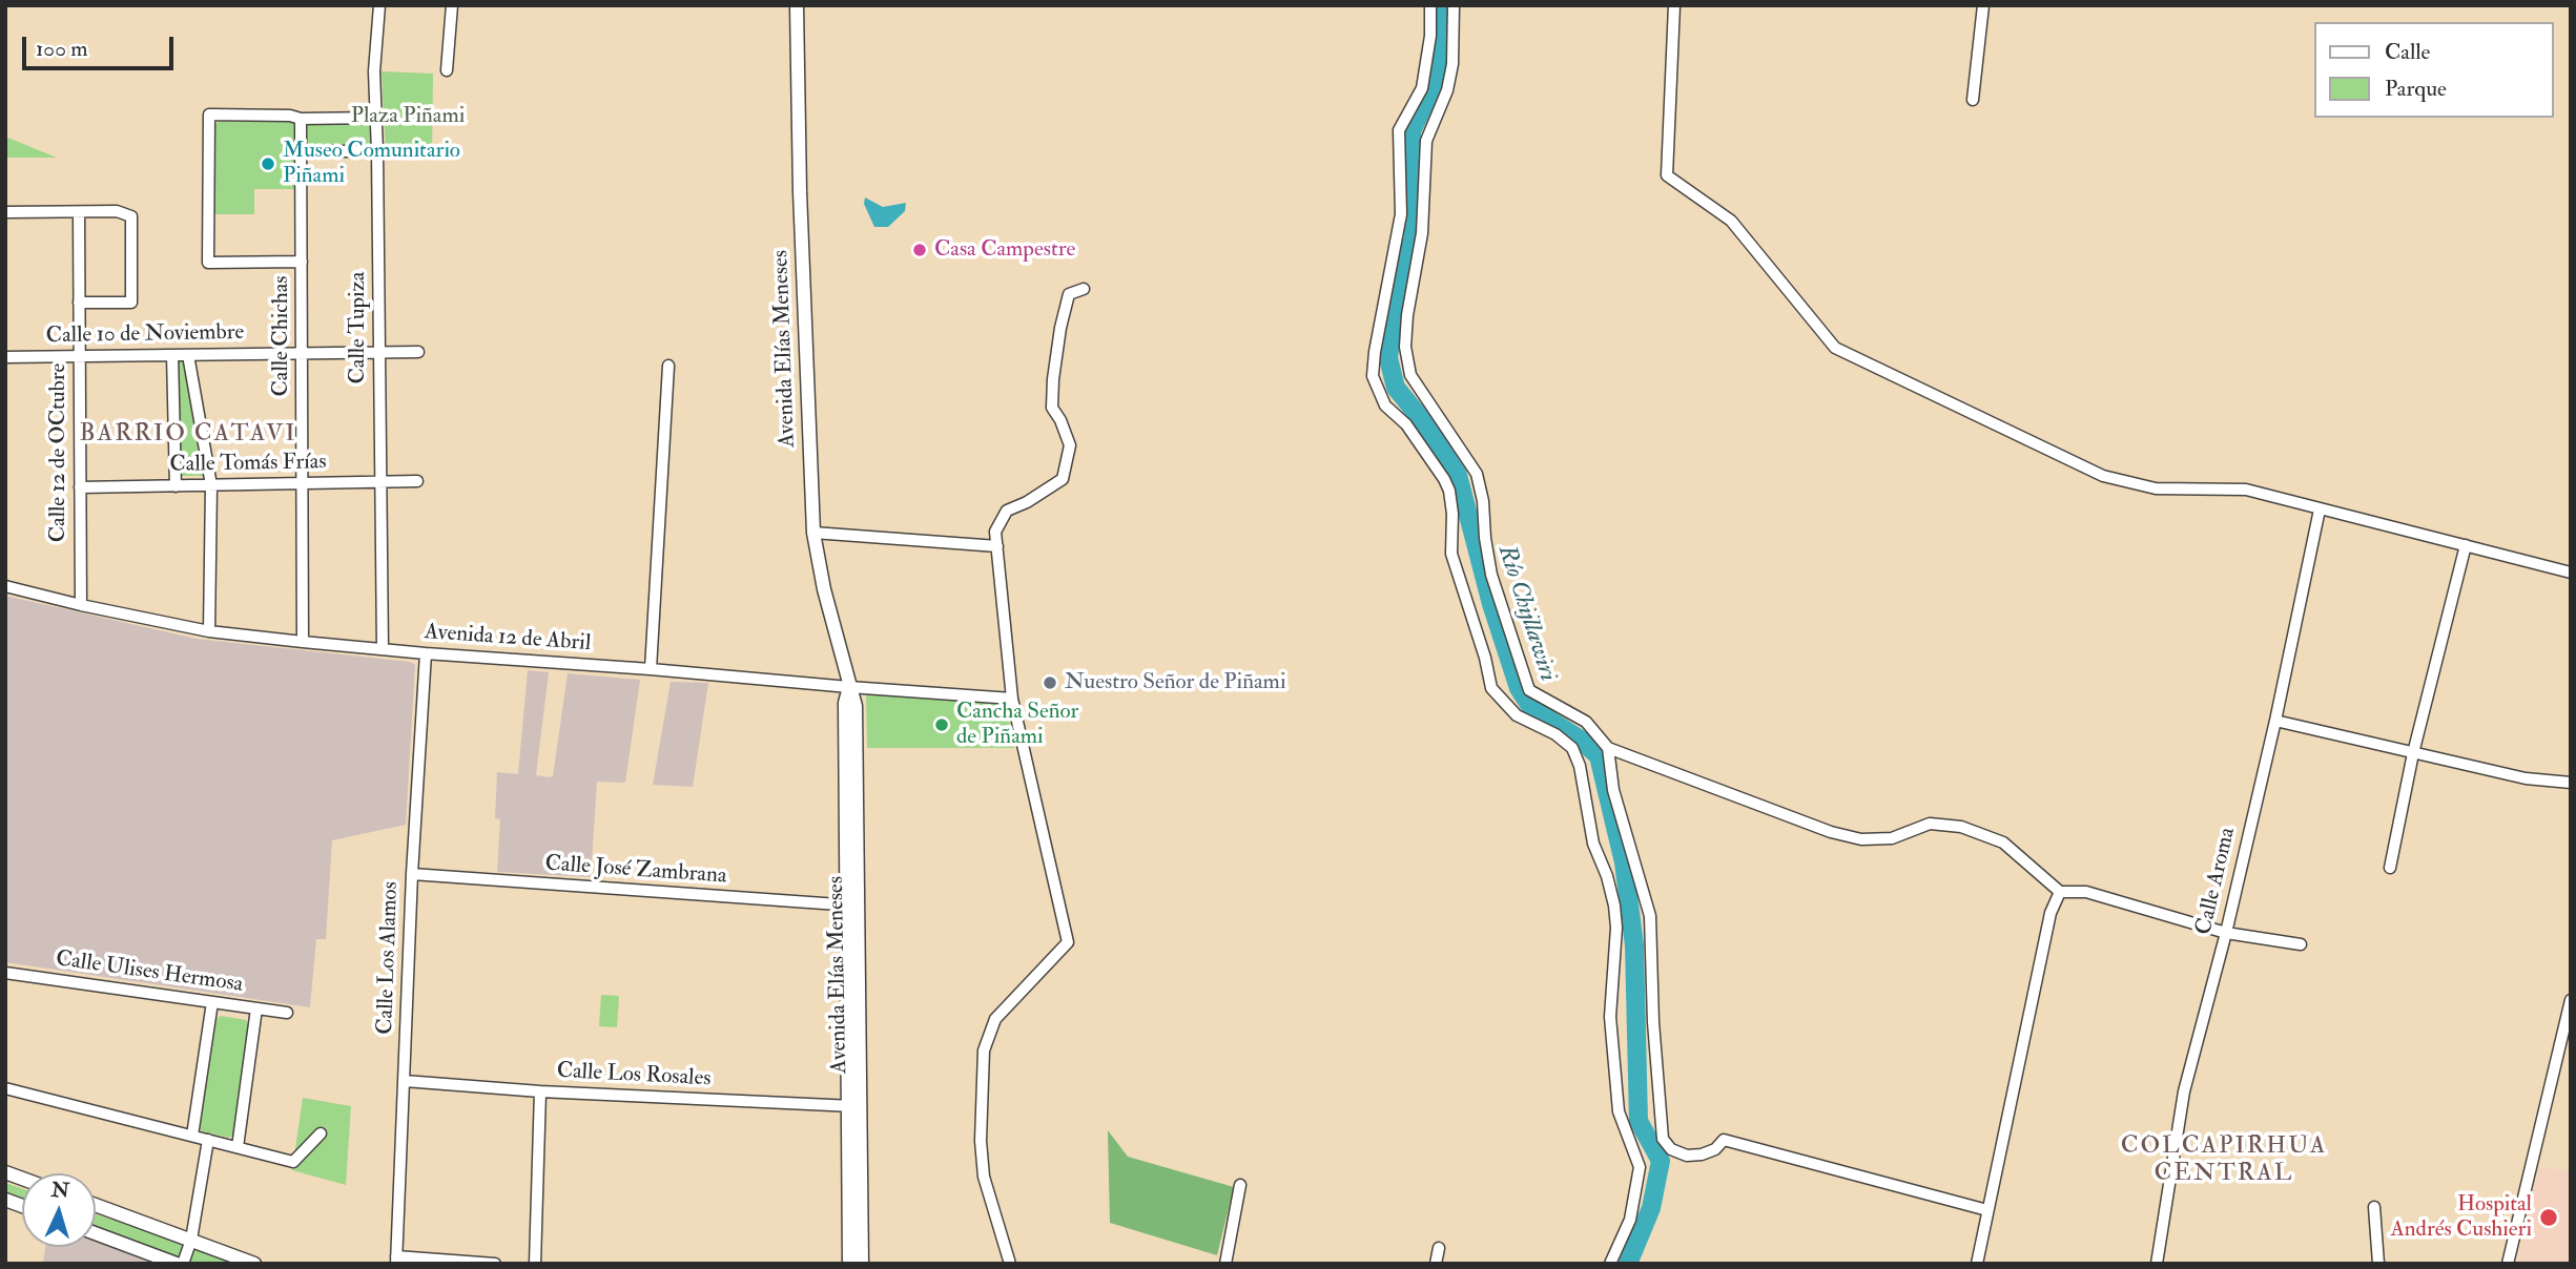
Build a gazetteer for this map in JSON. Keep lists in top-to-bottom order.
{
  "streets": {
    "main road": ["Avenida Elías Meneses"],
    "street": [
      "Calle Tupiza",
      "Calle 10 de Noviembre",
      "Calle Chichas",
      "Calle 12 de OCtubre",
      "Calle Tomás Frías",
      "Avenida 12 de Abril",
      "Calle José Zambrana",
      "Calle Aroma",
      "Calle Los Alamos",
      "Calle Ulises Hermosa",
      "Calle Los Rosales"
    ]
  },
  "crossings": [
    ["Calle Tupiza", "Calle 10 de Noviembre"],
    ["Calle Tupiza", "Calle Tomás Frías"],
    ["Calle Tupiza", "Avenida 12 de Abril"],
    ["Calle 10 de Noviembre", "Calle Chichas"],
    ["Calle 10 de Noviembre", "Calle 12 de OCtubre"],
    ["Calle Chichas", "Calle Tomás Frías"],
    ["Calle Chichas", "Avenida 12 de Abril"],
    ["Avenida Elías Meneses", "Avenida 12 de Abril"],
    ["Avenida Elías Meneses", "Calle José Zambrana"],
    ["Avenida Elías Meneses", "Calle Los Rosales"],
    ["Calle 12 de OCtubre", "Calle Tomás Frías"],
    ["Calle 12 de OCtubre", "Avenida 12 de Abril"],
    ["Avenida 12 de Abril", "Calle Los Alamos"],
    ["Calle José Zambrana", "Calle Los Alamos"],
    ["Calle Los Alamos", "Calle Los Rosales"]
  ],
  "districts": ["BARRIO CATAVI", "COLCAPIRHUA CENTRAL"],
  "water": ["Río Chijllawiri"],
  "parks": ["Plaza Piñami"],
  "places": [
    "Museo Comunitario Piñami",
    "Casa Campestre",
    "Nuestro Señor de Piñami",
    "Cancha Señor de Piñami",
    "Hospital Andrés Cushieri"
  ],
  "legend": ["Calle", "Parque"],
  "scale_bar": "100 m",
  "north": "top"
}
